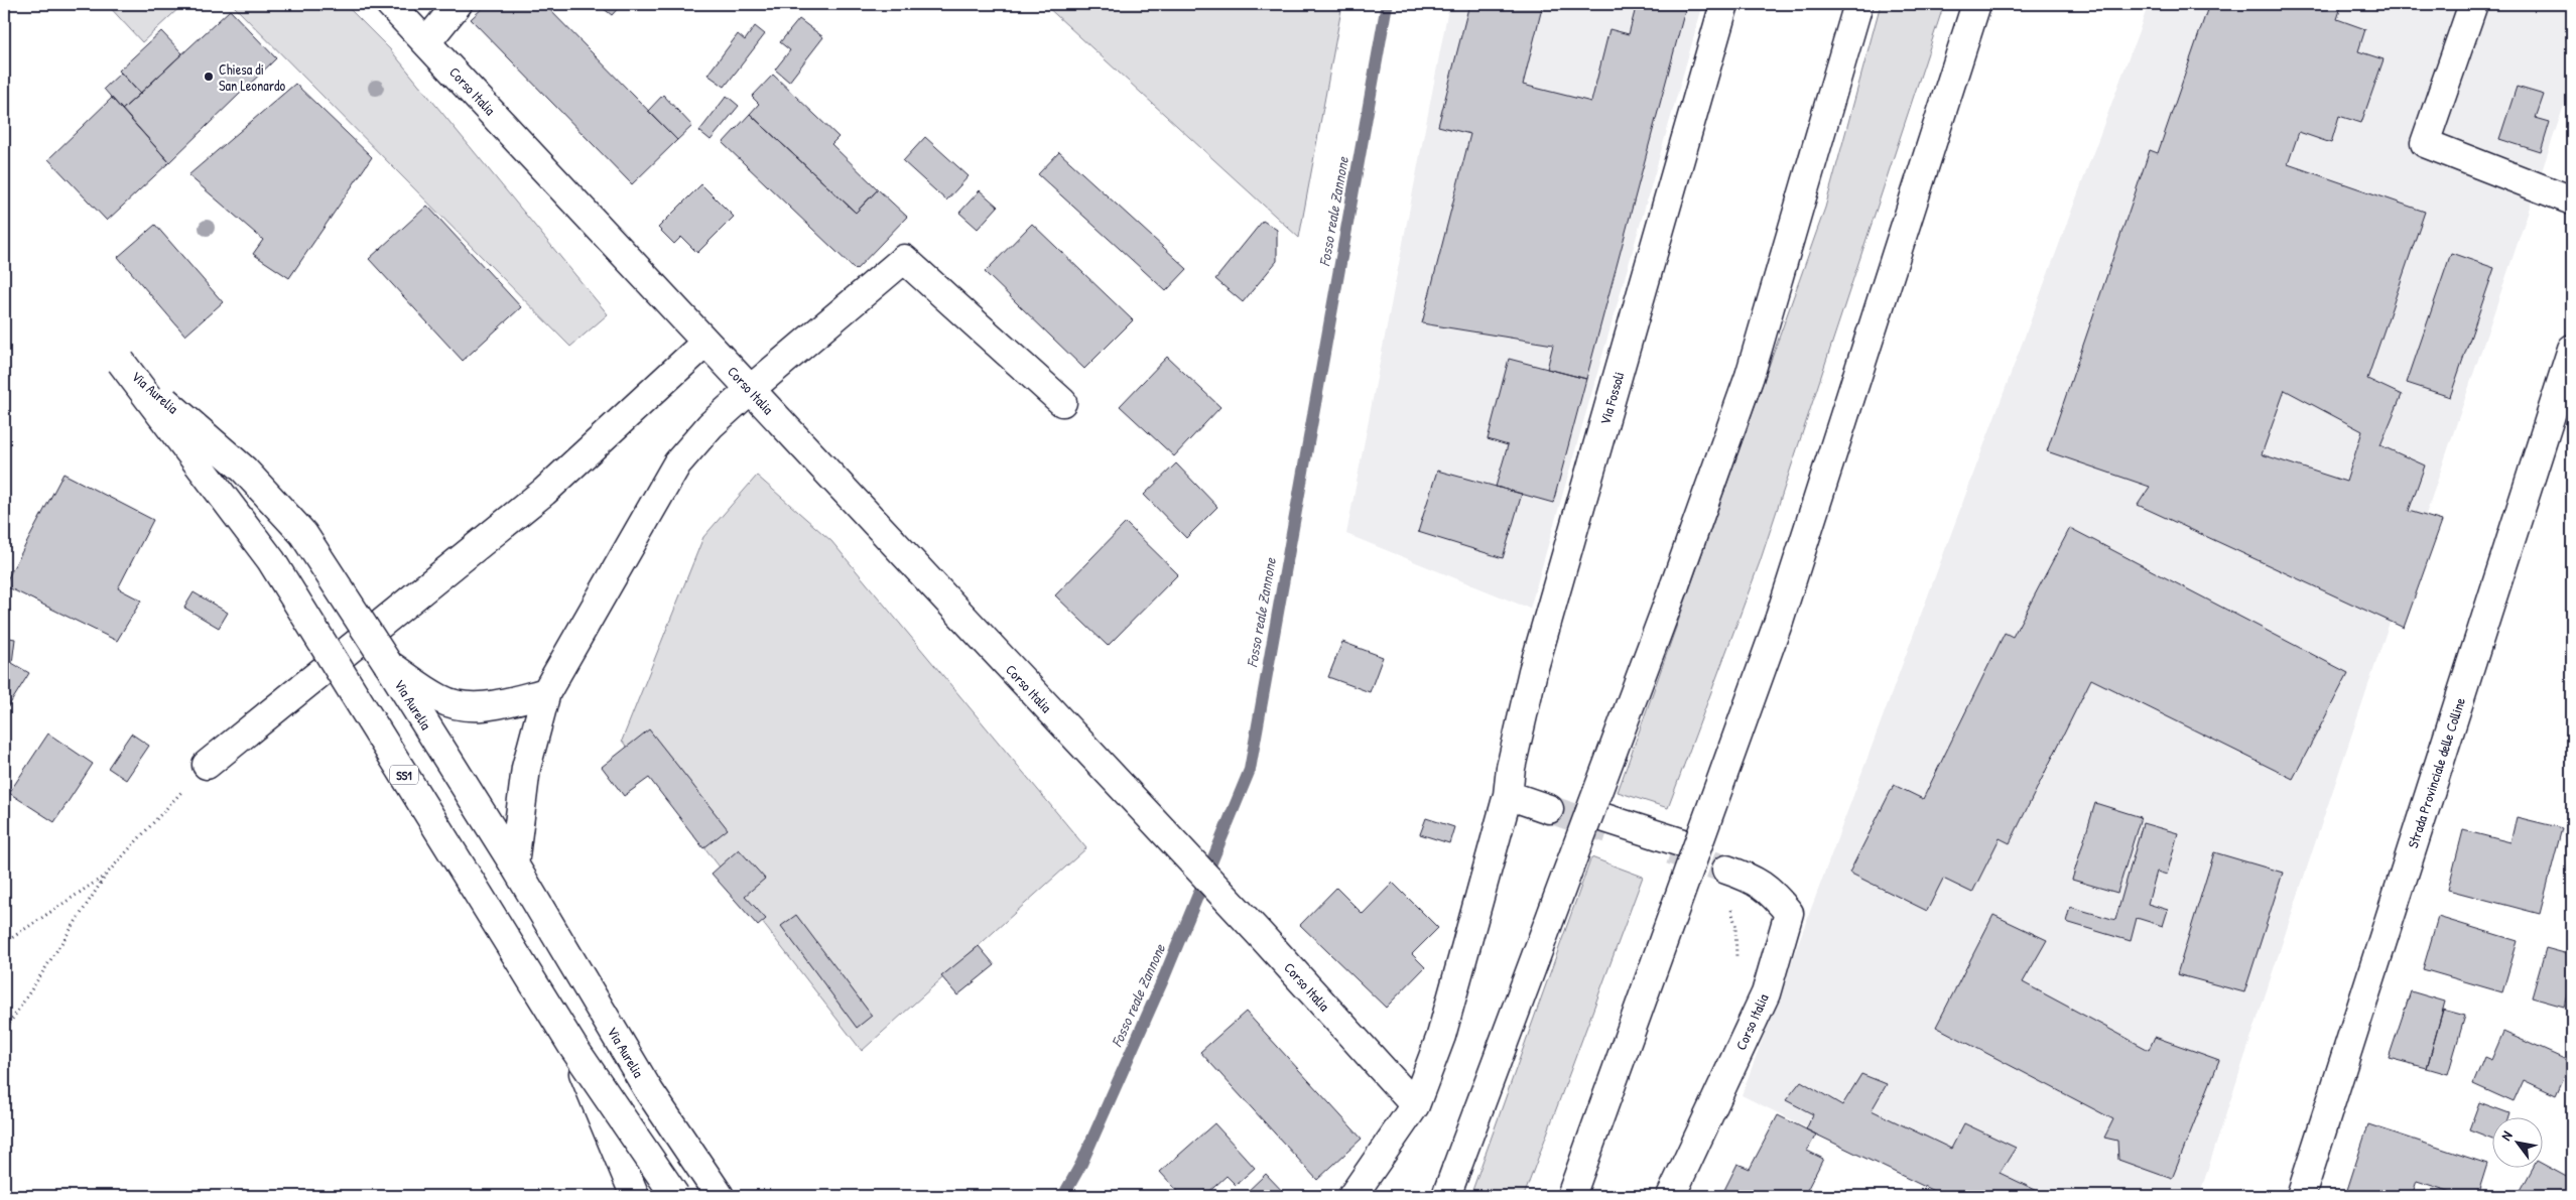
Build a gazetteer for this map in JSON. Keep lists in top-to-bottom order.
{
  "streets": {
    "main road": [
      "Corso Italia",
      "Via Aurelia",
      "Via Fossoli",
      "Strada Provinciale delle Colline",
      "SS1"
    ]
  },
  "water": ["Fosso reale Zannone"],
  "places": ["Chiesa di San Leonardo"],
  "north": "top left"
}
